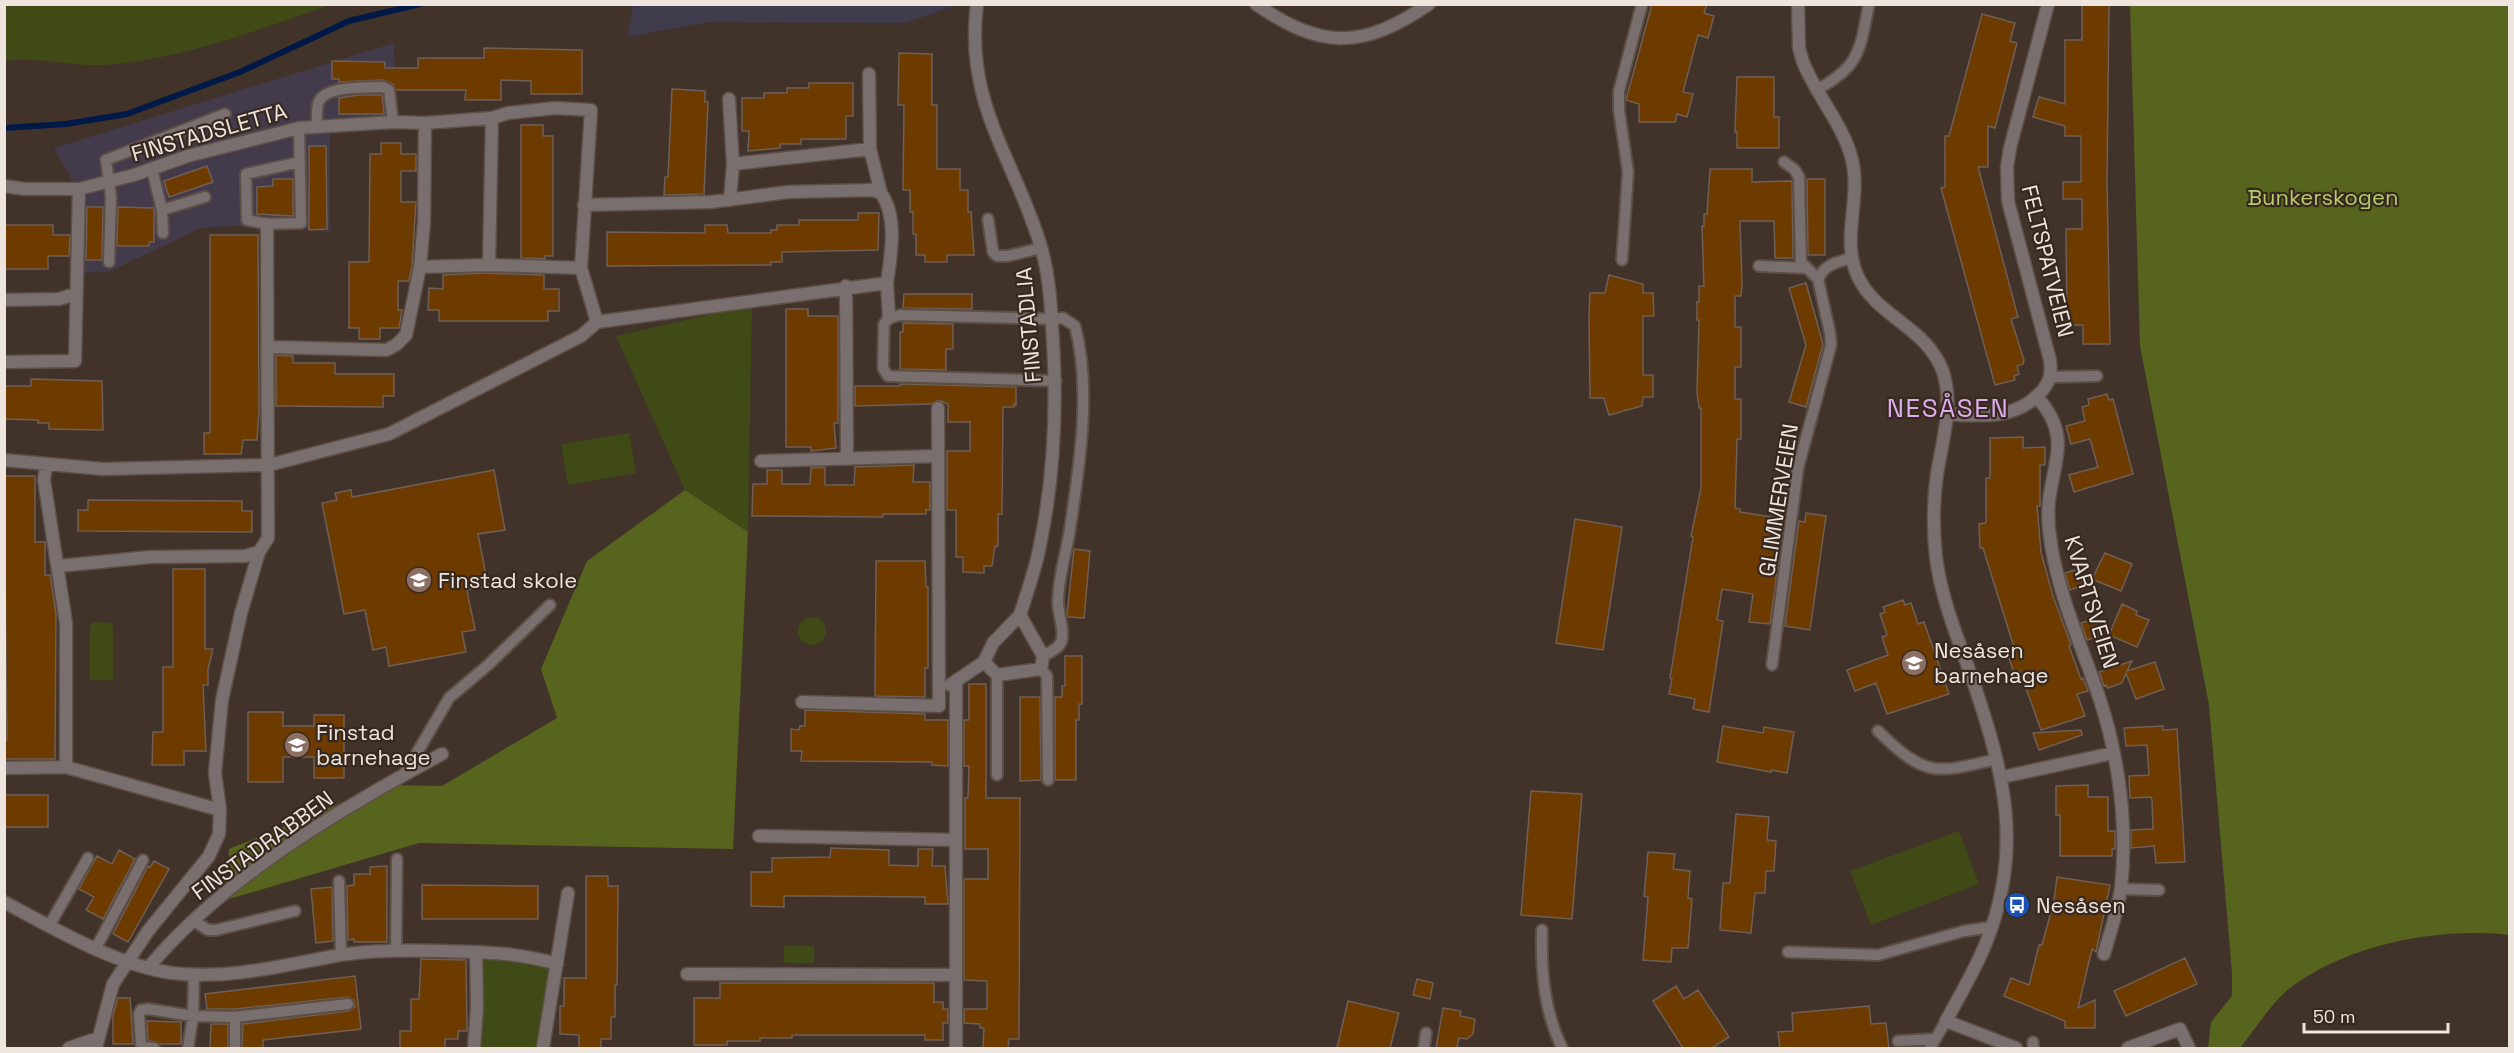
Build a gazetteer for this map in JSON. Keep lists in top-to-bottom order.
{
  "streets": {
    "street": [
      "FINSTADSLETTA",
      "FELTSPATVEIEN",
      "FINSTADLIA",
      "KVARTSVEIEN",
      "FINSTADRABBEN"
    ],
    "lane": ["GLIMMERVEIEN"]
  },
  "districts": ["NESÅSEN"],
  "parks": ["Bunkerskogen"],
  "places": {
    "school or university": ["Finstad skole", "Nesåsen barnehage", "Finstad barnehage"],
    "bus stop": ["Nesåsen"]
  },
  "scale_bar": "50 m"
}
